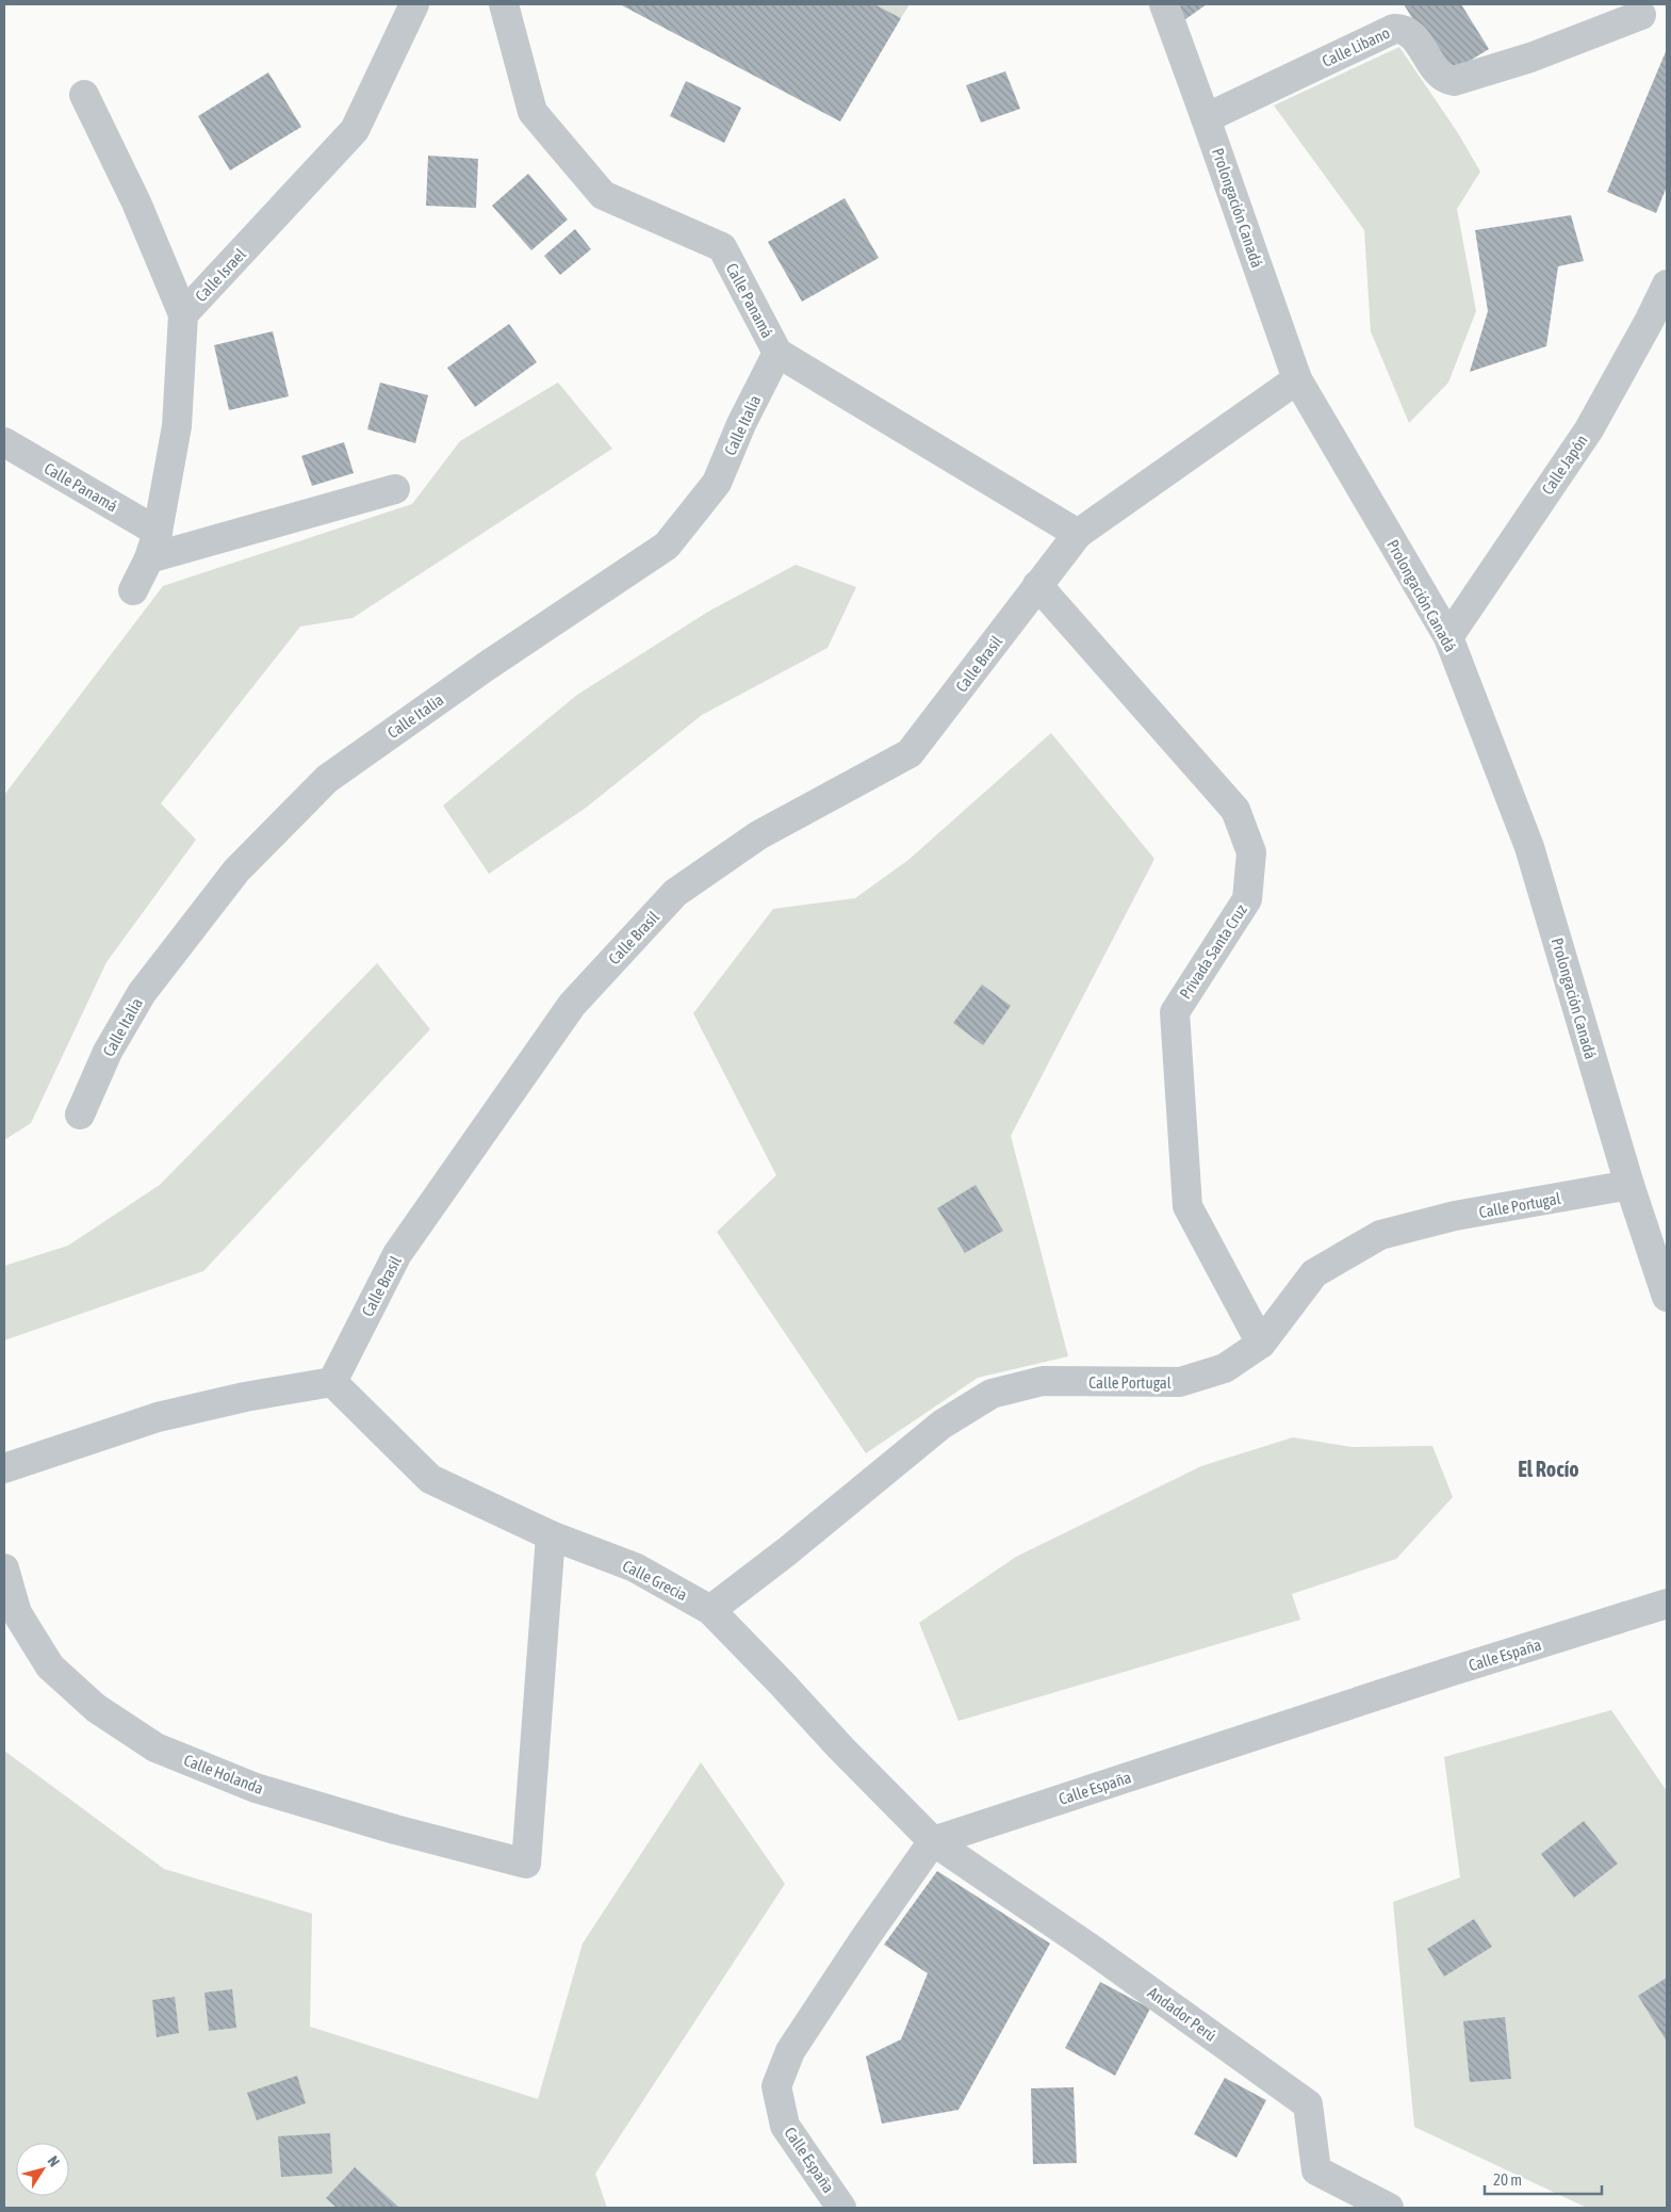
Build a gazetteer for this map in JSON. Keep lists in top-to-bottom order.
{
  "streets": {
    "street": [
      "Calle Libano",
      "Prolongación Canadá",
      "Calle Israel",
      "Calle Panamá",
      "Calle Italia",
      "Calle Japón",
      "Calle Brasil",
      "Privada Santa Cruz",
      "Calle Portugal",
      "Calle Grecia",
      "Calle España",
      "Calle Holanda",
      "Andador Perú"
    ]
  },
  "crossings": [
    ["Calle Libano", "Prolongación Canadá"],
    ["Prolongación Canadá", "Calle Japón"],
    ["Prolongación Canadá", "Calle Brasil"],
    ["Prolongación Canadá", "Calle Portugal"],
    ["Calle Israel", "Calle Panamá"],
    ["Calle Panamá", "Calle Italia"],
    ["Calle Panamá", "Calle Brasil"],
    ["Calle Brasil", "Privada Santa Cruz"],
    ["Calle Brasil", "Calle Grecia"],
    ["Privada Santa Cruz", "Calle Portugal"],
    ["Calle Portugal", "Calle Grecia"],
    ["Calle Grecia", "Calle España"],
    ["Calle Grecia", "Calle Holanda"],
    ["Calle Grecia", "Andador Perú"],
    ["Calle España", "Andador Perú"]
  ],
  "districts": ["El Rocío"],
  "scale_bar": "20 m",
  "north": "top right"
}
